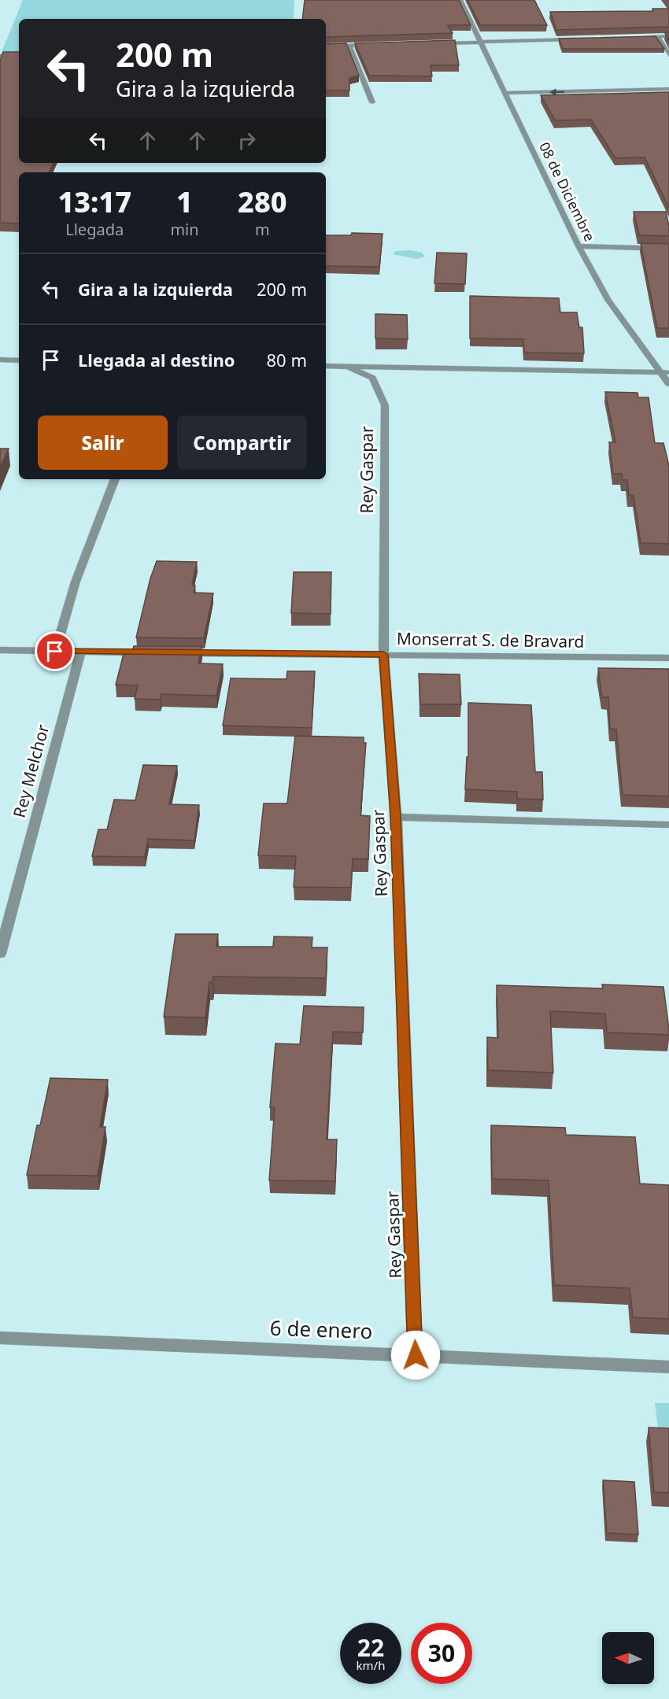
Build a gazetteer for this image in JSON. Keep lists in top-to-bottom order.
{
  "streets": {
    "street": [
      "08 de Diciembre",
      "Rey Gaspar",
      "Monserrat S. de Bravard",
      "Rey Melchor",
      "6 de enero"
    ]
  },
  "crossings": [
    ["Rey Gaspar", "Monserrat S. de Bravard"],
    ["Rey Gaspar", "6 de enero"]
  ],
  "north": "left",
  "page": {
    "turn": ["200 m", "Gira a la izquierda"],
    "eta": [
      "13:17",
      "Llegada",
      "1",
      "min",
      "280",
      "m"
    ],
    "list": [
      {
        "name": "Gira a la izquierda",
        "value": "200 m"
      },
      {
        "name": "Llegada al destino",
        "value": "80 m"
      }
    ],
    "buttons": ["Salir", "Compartir"],
    "speed": "22 km/h",
    "limit": "30"
  }
}
